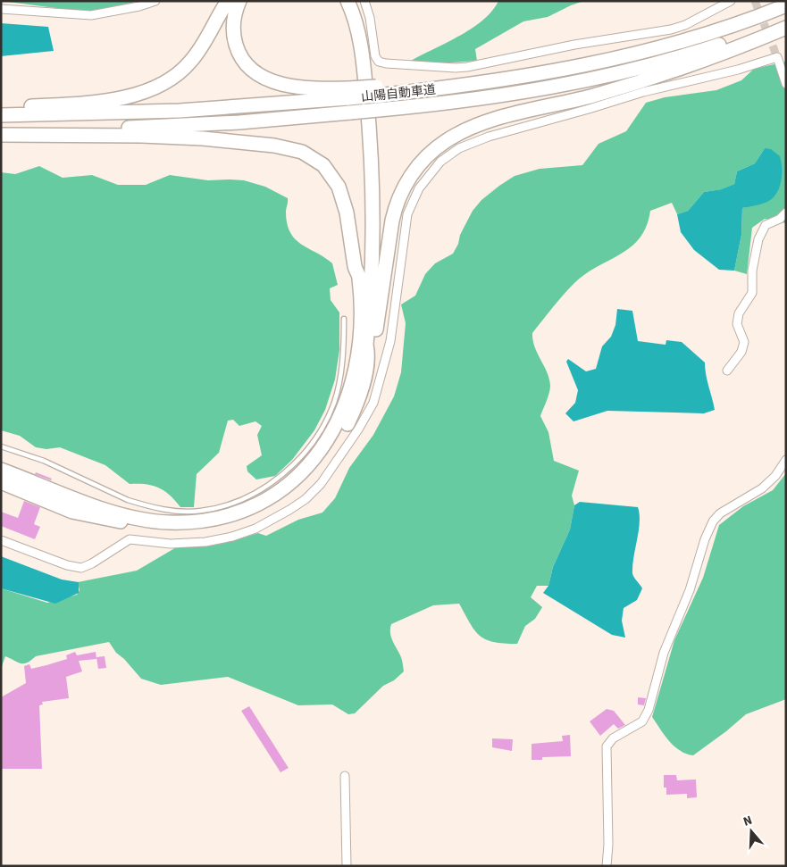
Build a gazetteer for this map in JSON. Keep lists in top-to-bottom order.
{
  "streets": {
    "highway": ["山陽自動車道"]
  },
  "north": "top"
}
